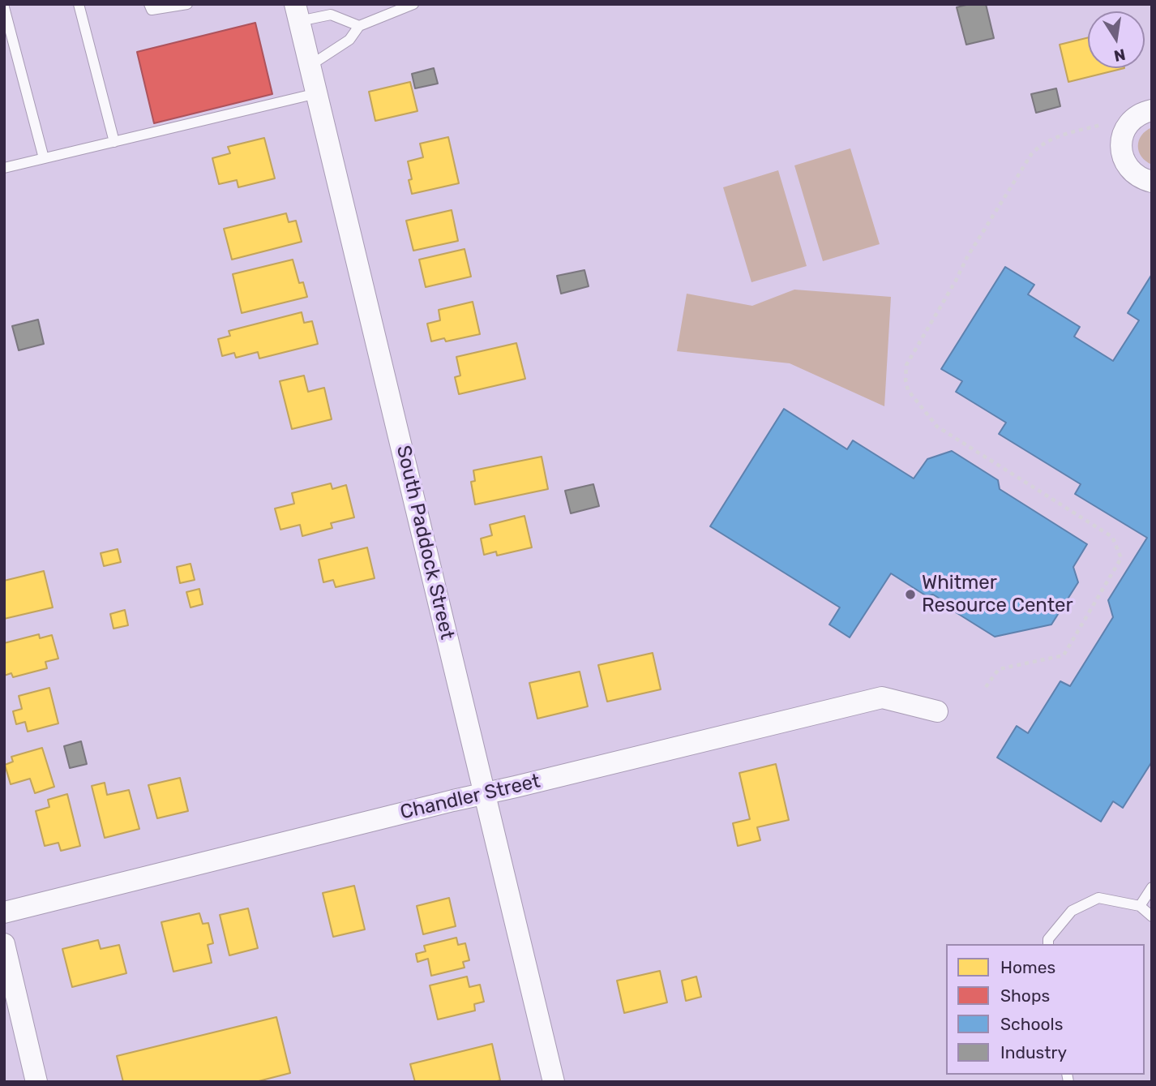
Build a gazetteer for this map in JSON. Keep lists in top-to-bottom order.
{
  "streets": {
    "street": ["South Paddock Street", "Chandler Street"]
  },
  "crossings": [
    ["South Paddock Street", "Chandler Street"]
  ],
  "places": ["Whitmer Resource Center"],
  "legend": [
    "Homes",
    "Shops",
    "Schools",
    "Industry"
  ],
  "north": "bottom"
}
